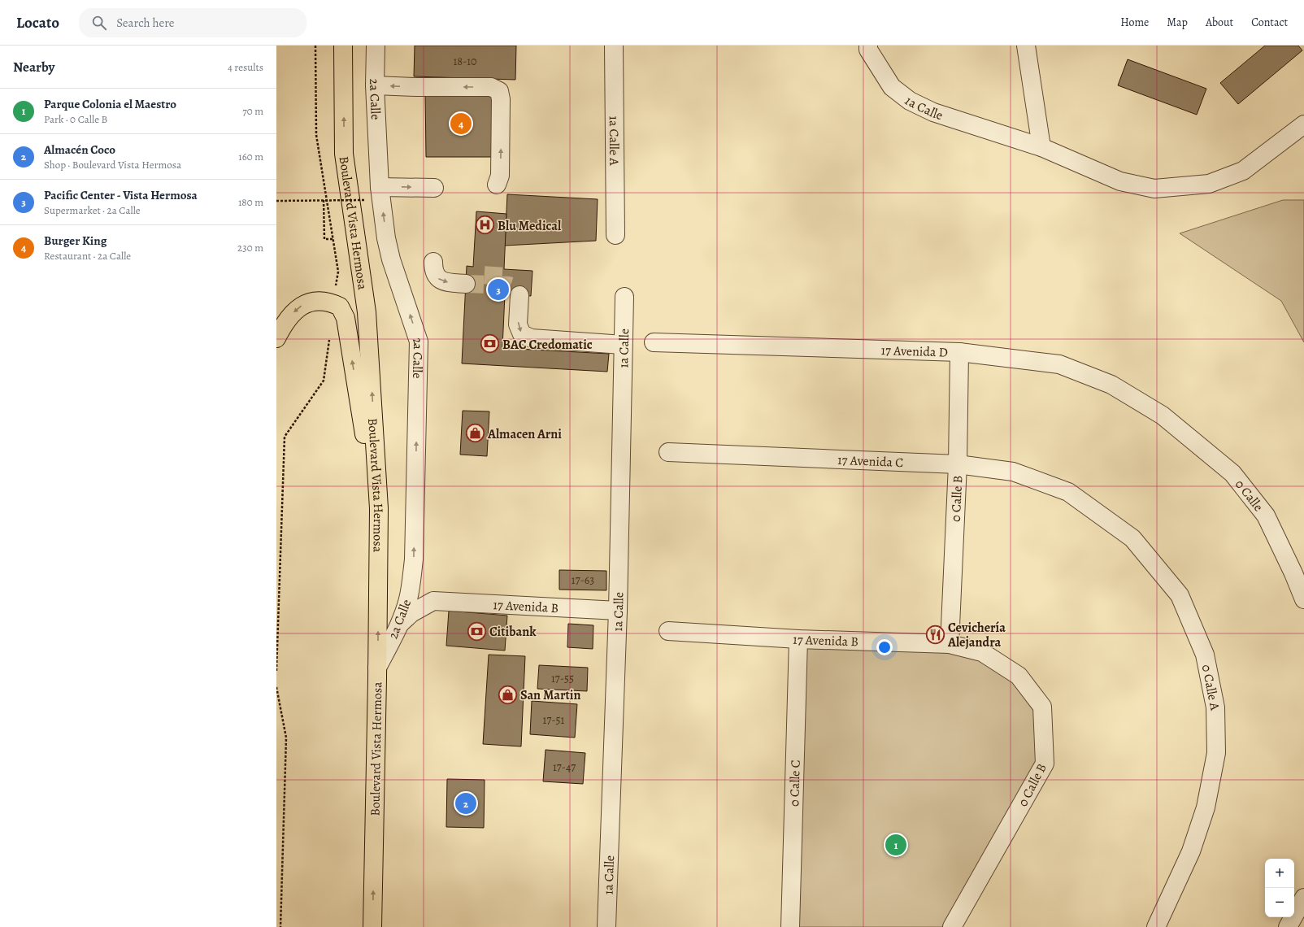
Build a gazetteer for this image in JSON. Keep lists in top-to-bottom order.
{
  "streets": {
    "main road": ["Boulevard Vista Hermosa"],
    "street": [
      "2a Calle",
      "1a Calle",
      "1a Calle A",
      "17 Avenida D",
      "17 Avenida C",
      "0 Calle",
      "0 Calle B",
      "17 Avenida B",
      "0 Calle A",
      "0 Calle C"
    ]
  },
  "crossings": [
    ["2a Calle", "Boulevard Vista Hermosa"],
    ["1a Calle", "17 Avenida B"],
    ["17 Avenida D", "0 Calle"],
    ["17 Avenida D", "0 Calle B"],
    ["17 Avenida C", "0 Calle B"],
    ["17 Avenida C", "0 Calle A"],
    ["0 Calle B", "17 Avenida B"],
    ["17 Avenida B", "0 Calle C"]
  ],
  "one_way": ["2a Calle", "Boulevard Vista Hermosa"],
  "places": {
    "hospital": ["Blu Medical"],
    "bank": ["BAC Credomatic", "Citibank"],
    "shop": ["Almacen Arni", "San Martin"],
    "restaurant": ["Cevichería Alejandra"]
  },
  "house_numbers": [
    "18-10",
    "17-63",
    "17-55",
    "17-51",
    "17-47"
  ],
  "page": {
    "header": "Locato",
    "search": "Search here",
    "nav": [
      "Home",
      "Map",
      "About",
      "Contact"
    ],
    "heading": ["Nearby", "4 results"],
    "list": [
      {
        "mark": "1",
        "name": "Parque Colonia el Maestro",
        "note": "Park · 0 Calle B",
        "value": "70 m"
      },
      {
        "mark": "2",
        "name": "Almacén Coco",
        "note": "Shop · Boulevard Vista Hermosa",
        "value": "160 m"
      },
      {
        "mark": "3",
        "name": "Pacific Center - Vista Hermosa",
        "note": "Supermarket · 2a Calle",
        "value": "180 m"
      },
      {
        "mark": "4",
        "name": "Burger King",
        "note": "Restaurant · 2a Calle",
        "value": "230 m"
      }
    ],
    "pins": [
      "4",
      "3",
      "2",
      "1"
    ],
    "map_buttons": ["+", "−"]
  }
}
